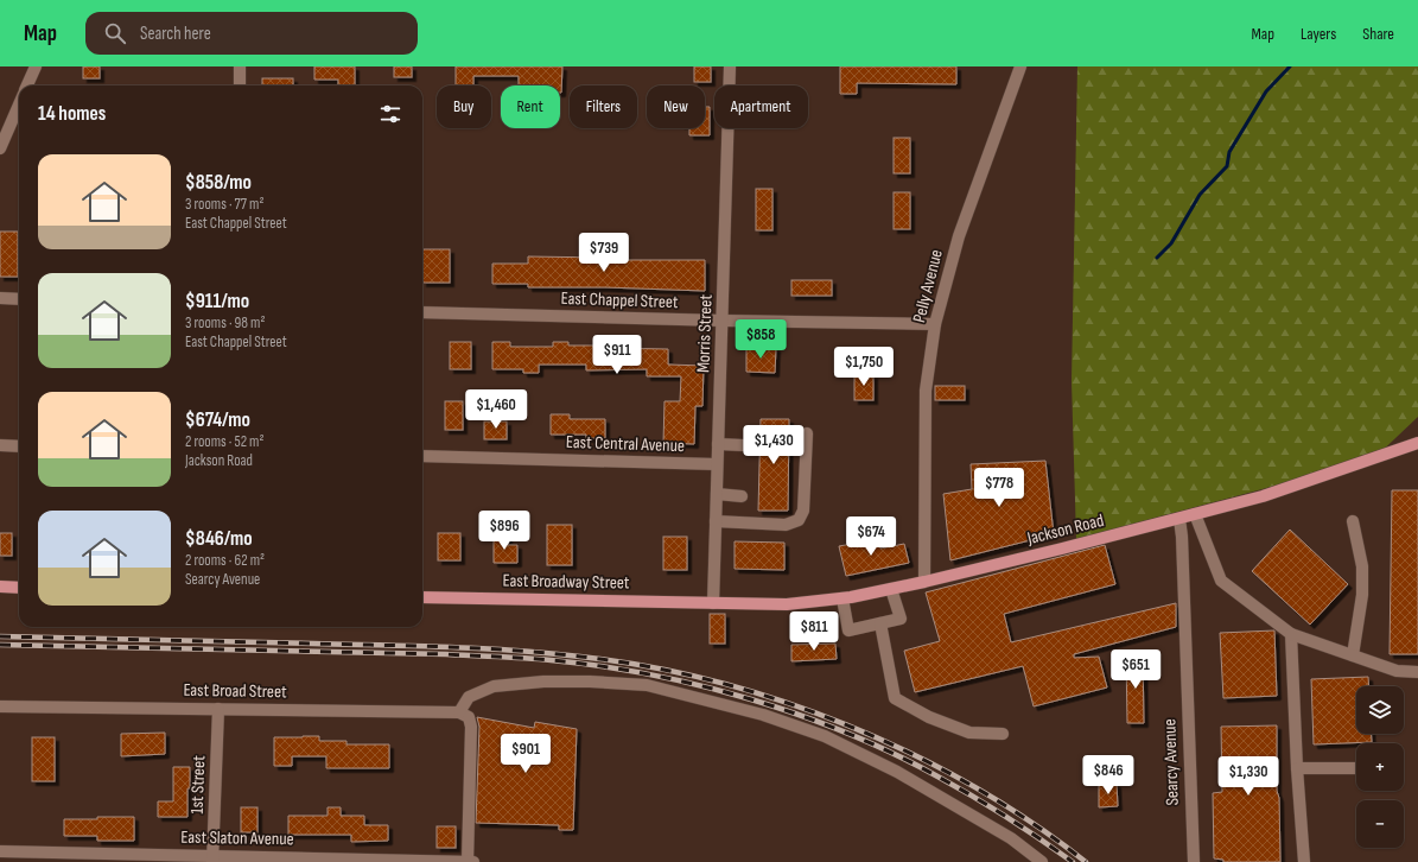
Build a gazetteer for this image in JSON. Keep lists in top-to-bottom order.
{
  "streets": {
    "main road": ["Jackson Road", "East Broadway Street"],
    "street": [
      "Pelly Avenue",
      "East Chappel Street",
      "Morris Street",
      "East Central Avenue",
      "East Broad Street",
      "Searcy Avenue",
      "1st Street",
      "East Slaton Avenue"
    ]
  },
  "crossings": [
    ["Pelly Avenue", "East Chappel Street"],
    ["Pelly Avenue", "Jackson Road"],
    ["East Chappel Street", "Morris Street"],
    ["Morris Street", "East Central Avenue"],
    ["Morris Street", "Jackson Road"],
    ["Morris Street", "East Broadway Street"],
    ["Jackson Road", "East Broadway Street"],
    ["Jackson Road", "Searcy Avenue"],
    ["East Broad Street", "1st Street"],
    ["1st Street", "East Slaton Avenue"]
  ],
  "page": {
    "header": "Map",
    "search": "Search here",
    "nav": ["Map", "Layers", "Share"],
    "chip": [
      "Buy",
      "Rent",
      "Filters",
      "New",
      "Apartment"
    ],
    "heading": "14 homes",
    "list": [
      {
        "name": "$858/mo",
        "note": "3 rooms · 77 m² · East Chappel Street"
      },
      {
        "name": "$911/mo",
        "note": "3 rooms · 98 m² · East Chappel Street"
      },
      {
        "name": "$674/mo",
        "note": "2 rooms · 52 m² · Jackson Road"
      },
      {
        "name": "$846/mo",
        "note": "2 rooms · 62 m² · Searcy Avenue"
      }
    ],
    "price": [
      "$739",
      "$858",
      "$911",
      "$1,750",
      "$1,460",
      "$1,430",
      "$778",
      "$896",
      "$674",
      "$811",
      "$651",
      "$901",
      "$846",
      "$1,330"
    ],
    "map_buttons": ["+", "−"]
  }
}
